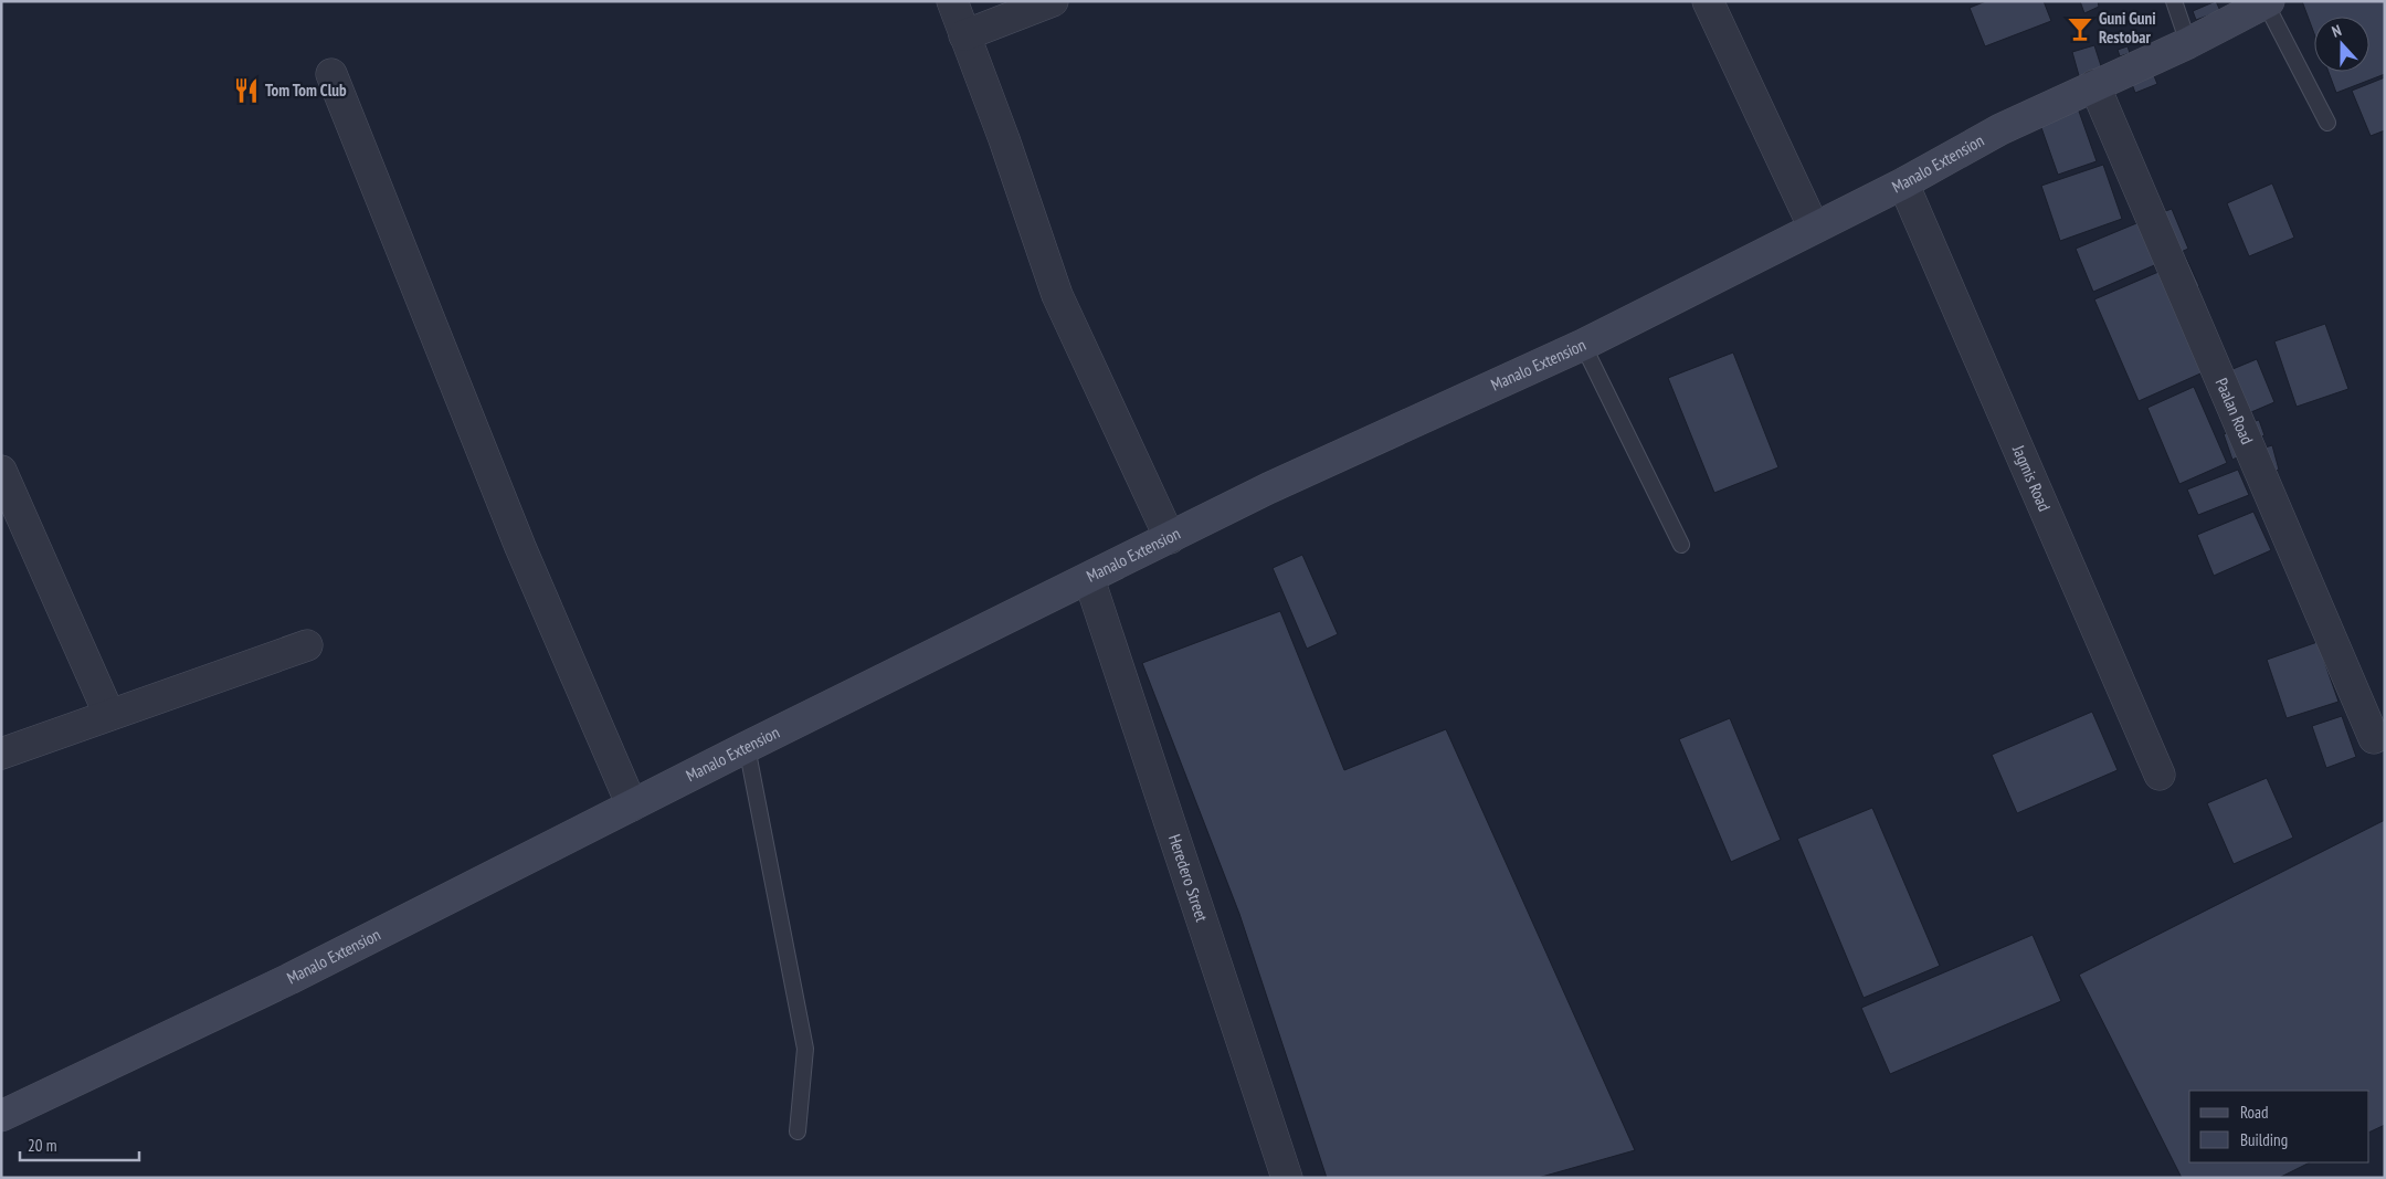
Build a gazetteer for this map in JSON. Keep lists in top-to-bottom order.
{
  "streets": {
    "street": [
      "Manalo Extension",
      "Paalan Road",
      "Jagmis Road",
      "Heredero Street"
    ]
  },
  "crossings": [
    ["Manalo Extension", "Paalan Road"],
    ["Manalo Extension", "Jagmis Road"],
    ["Manalo Extension", "Heredero Street"]
  ],
  "places": {
    "bar": ["Guni Guni Restobar"],
    "restaurant": ["Tom Tom Club"]
  },
  "legend": ["Road", "Building"],
  "scale_bar": "20 m",
  "north": "top"
}
